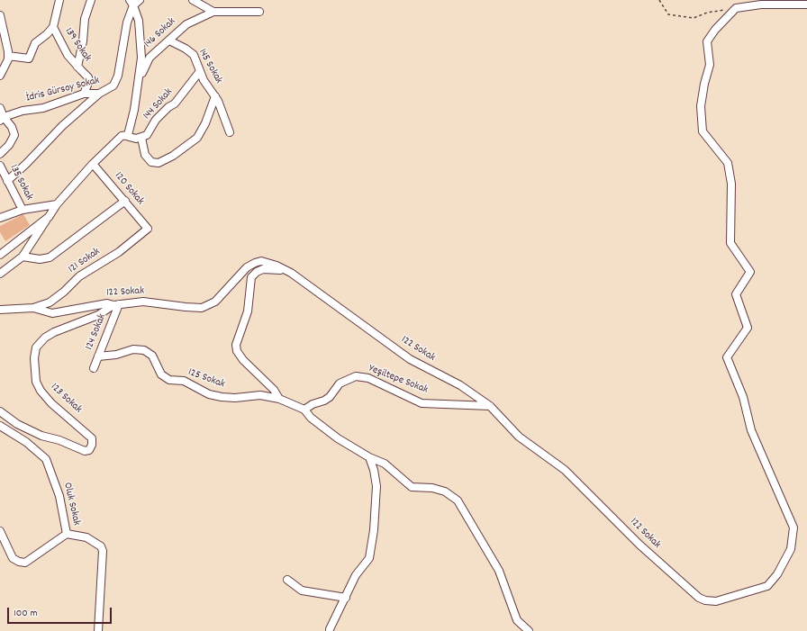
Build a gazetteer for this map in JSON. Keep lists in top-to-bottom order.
{
  "streets": {
    "street": [
      "146 Sokak",
      "139 Sokak",
      "145 Sokak",
      "İdris Gürsoy Sokak",
      "144 Sokak",
      "135 Sokak",
      "120 Sokak",
      "121 Sokak",
      "122 Sokak",
      "124 Sokak",
      "125 Sokak",
      "Yeşiltepe Sokak",
      "123 Sokak",
      "Oluk Sokak"
    ]
  },
  "crossings": [
    ["146 Sokak", "145 Sokak"],
    ["139 Sokak", "İdris Gürsoy Sokak"],
    ["145 Sokak", "144 Sokak"],
    ["120 Sokak", "121 Sokak"],
    ["121 Sokak", "122 Sokak"],
    ["122 Sokak", "124 Sokak"],
    ["122 Sokak", "125 Sokak"],
    ["122 Sokak", "Yeşiltepe Sokak"],
    ["122 Sokak", "123 Sokak"],
    ["124 Sokak", "125 Sokak"],
    ["124 Sokak", "123 Sokak"],
    ["125 Sokak", "Yeşiltepe Sokak"]
  ],
  "scale_bar": "100 m"
}
